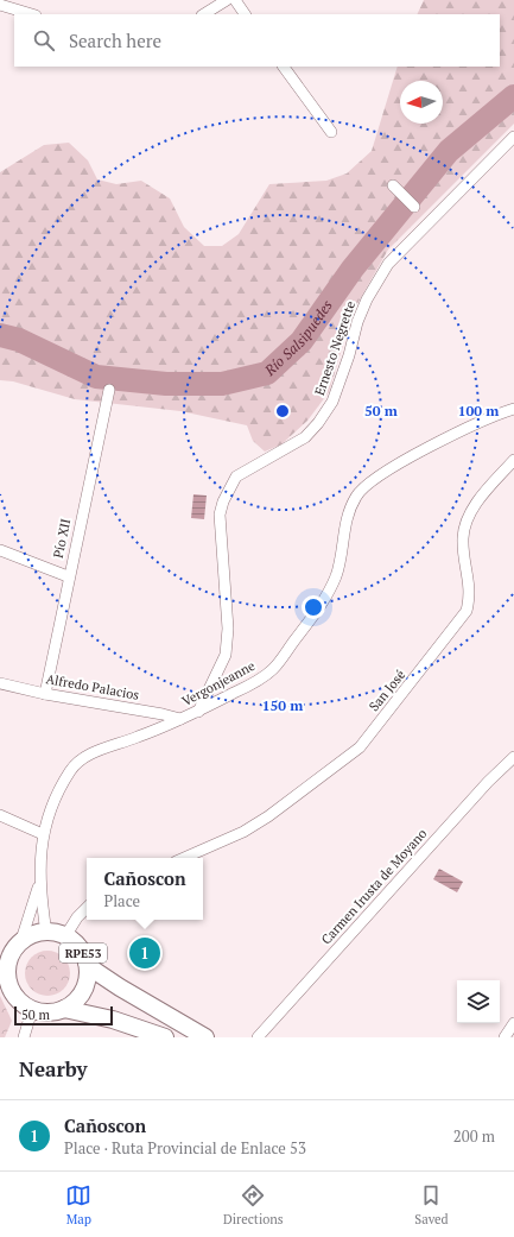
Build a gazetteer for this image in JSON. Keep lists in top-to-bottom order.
{
  "streets": {
    "main road": ["RPE53"],
    "street": [
      "Ernesto Negrette",
      "Pío XII",
      "Vergonjeanne",
      "Alfredo Palacios",
      "San José",
      "Carmen Irusta de Moyano"
    ]
  },
  "crossings": [
    ["Ernesto Negrette", "Vergonjeanne"],
    ["Pío XII", "Alfredo Palacios"],
    ["Vergonjeanne", "Alfredo Palacios"],
    ["Vergonjeanne", "RPE53"]
  ],
  "water": ["Río Salsipuedes"],
  "scale_bar": "50 m",
  "north": "left",
  "page": {
    "search": "Search here",
    "popup": ["Cañoscon", "Place"],
    "pins": "1",
    "scale": "50 m",
    "heading": "Nearby",
    "list": [
      {
        "mark": "1",
        "name": "Cañoscon",
        "note": "Place · Ruta Provincial de Enlace 53",
        "value": "200 m"
      }
    ],
    "nav": ["Map", "Directions", "Saved"]
  },
  "rings": ["50 m", "100 m", "150 m"]
}
